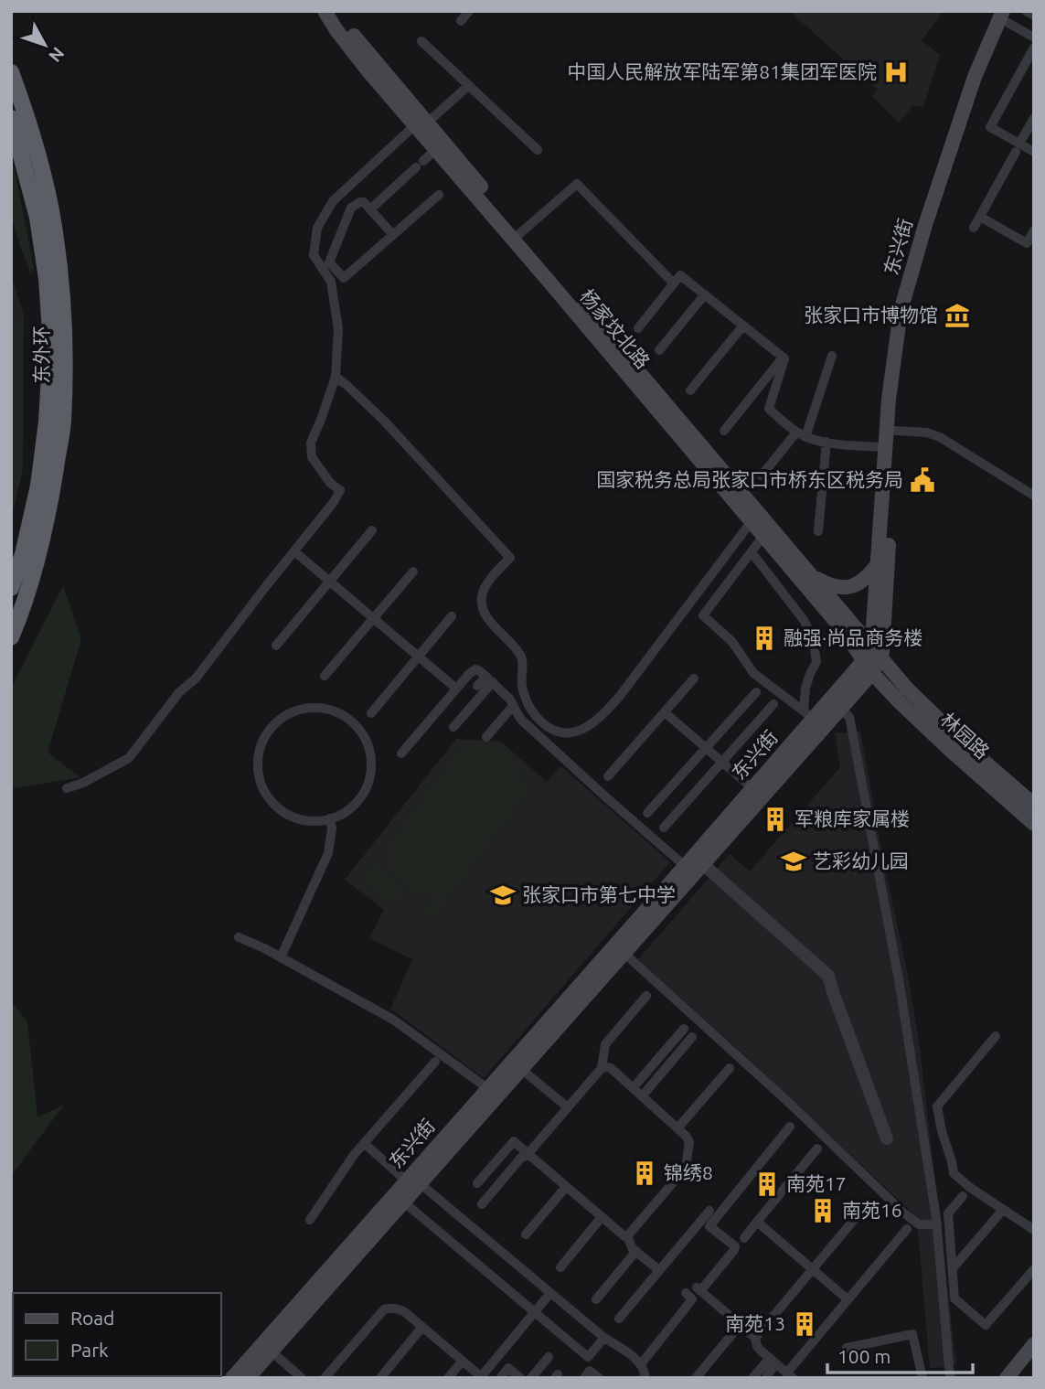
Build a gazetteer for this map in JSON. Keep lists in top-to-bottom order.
{
  "streets": {
    "highway": ["东外环"],
    "main road": ["东兴街", "杨家坟北路", "林园路"]
  },
  "crossings": [
    ["东兴街", "杨家坟北路"],
    ["东兴街", "林园路"],
    ["杨家坟北路", "林园路"]
  ],
  "places": {
    "hospital": ["中国人民解放军陆军第81集团军医院"],
    "museum": ["张家口市博物馆"],
    "public building": ["国家税务总局张家口市桥东区税务局"],
    "building": [
      "融强·尚品商务楼",
      "军粮库家属楼",
      "锦绣8",
      "南苑17",
      "南苑16",
      "南苑13"
    ],
    "school or university": ["艺彩幼儿园", "张家口市第七中学"]
  },
  "legend": ["Road", "Park"],
  "scale_bar": "100 m",
  "north": "bottom right"
}
